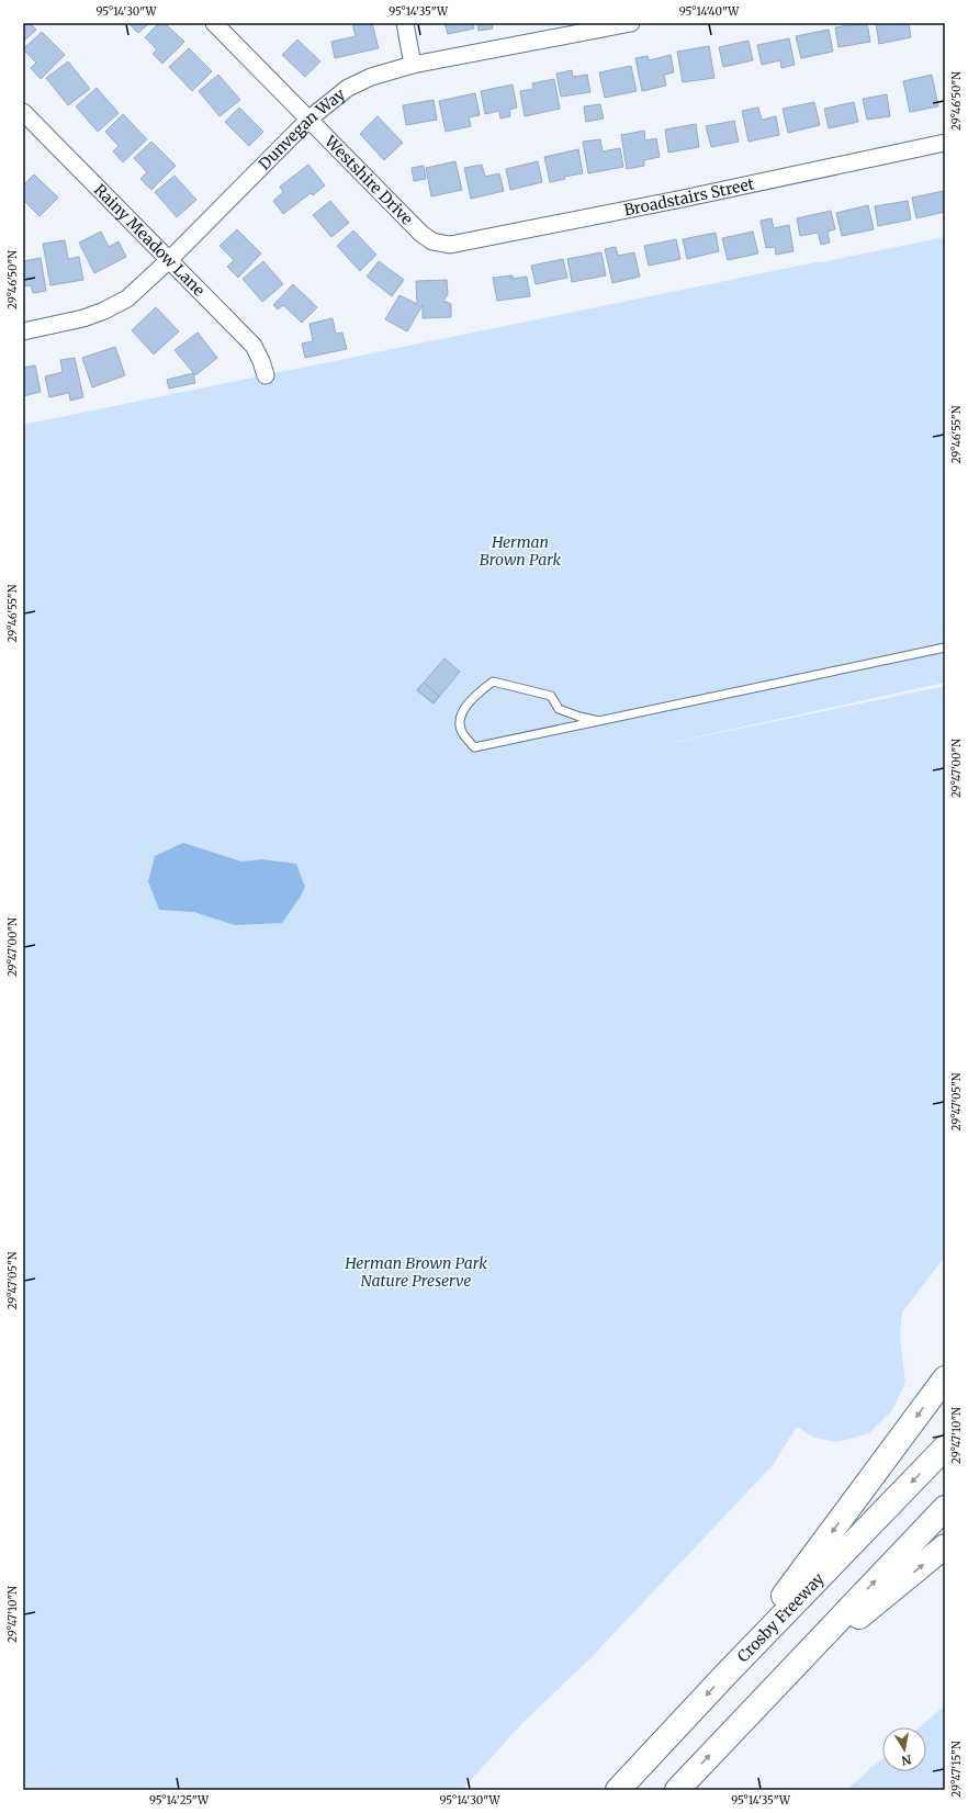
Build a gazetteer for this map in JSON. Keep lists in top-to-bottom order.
{
  "streets": {
    "highway": ["Crosby Freeway"],
    "street": [
      "Dunvegan Way",
      "Westshire Drive",
      "Broadstairs Street",
      "Rainy Meadow Lane"
    ]
  },
  "crossings": [
    ["Dunvegan Way", "Westshire Drive"],
    ["Dunvegan Way", "Rainy Meadow Lane"],
    ["Westshire Drive", "Broadstairs Street"]
  ],
  "parks": ["Herman Brown Park", "Herman Brown Park Nature Preserve"],
  "north": "bottom",
  "coordinates": [
    "95°14'30\"W",
    "95°14'35\"W",
    "95°14'40\"W",
    "29°46'50\"N",
    "29°46'55\"N",
    "29°47'00\"N",
    "29°47'05\"N",
    "29°47'10\"N",
    "29°47'15\"N",
    "95°14'25\"W"
  ]
}
